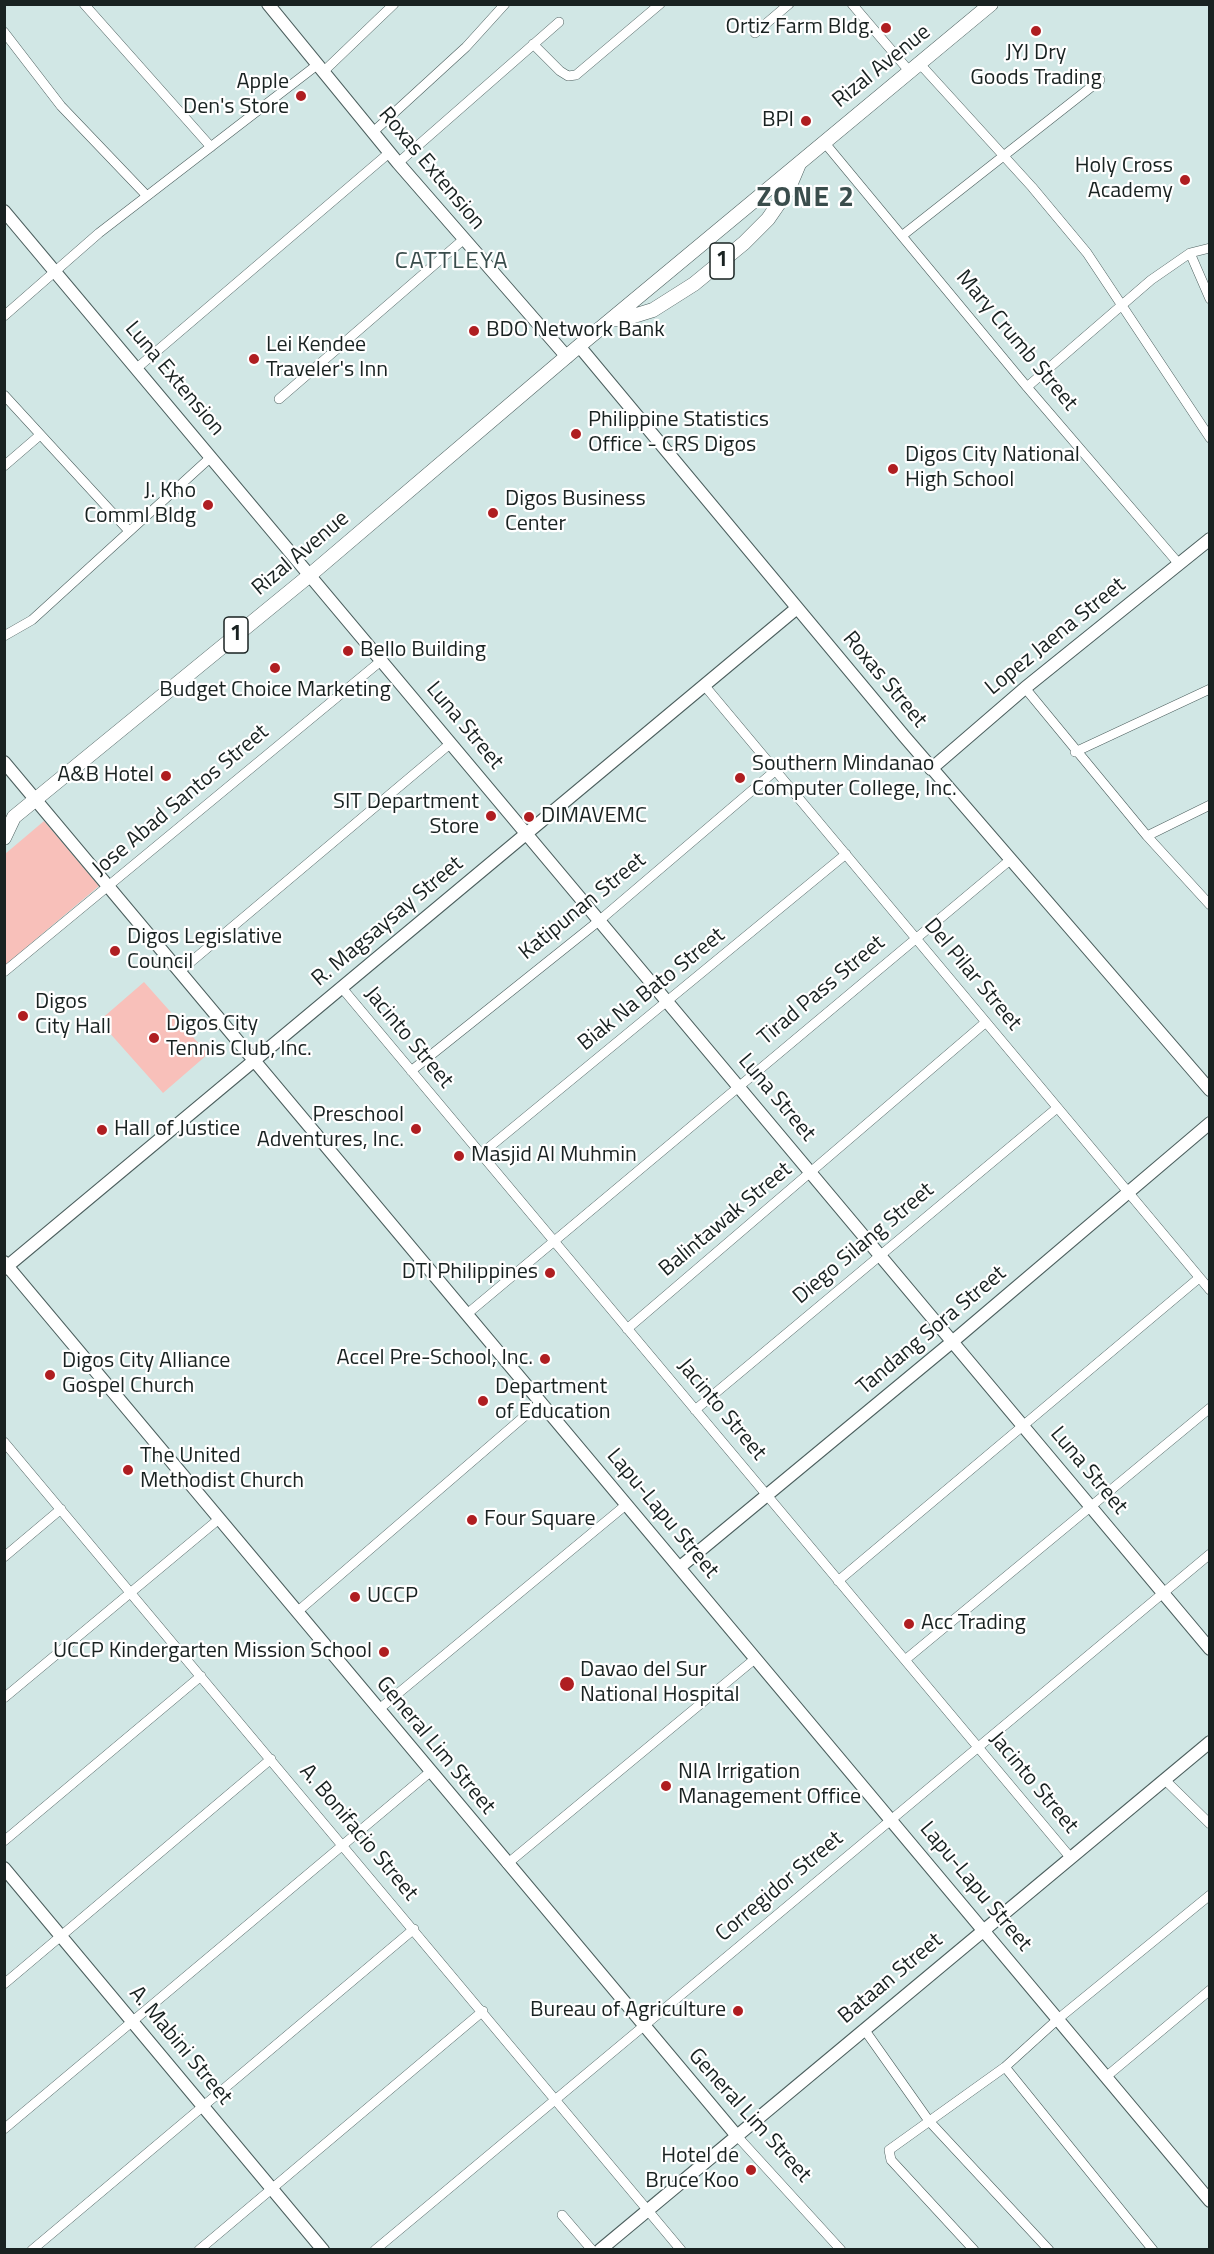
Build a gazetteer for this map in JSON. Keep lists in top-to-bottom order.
{
  "streets": {
    "main road": ["Rizal Avenue", "1"],
    "street": [
      "Roxas Extension",
      "Mary Crumb Street",
      "Luna Extension",
      "Lopez Jaena Street",
      "Roxas Street",
      "Luna Street",
      "Jose Abad Santos Street",
      "Katipunan Street",
      "R. Magsaysay Street",
      "Del Pilar Street",
      "Biak Na Bato Street",
      "Tirad Pass Street",
      "Jacinto Street",
      "Balintawak Street",
      "Diego Silang Street",
      "Tandang Sora Street",
      "Lapu-Lapu Street",
      "General Lim Street",
      "A. Bonifacio Street",
      "Corregidor Street",
      "Bataan Street",
      "A. Mabini Street"
    ]
  },
  "crossings": [
    ["Rizal Avenue", "Roxas Extension"],
    ["Rizal Avenue", "Mary Crumb Street"],
    ["Rizal Avenue", "Luna Extension"],
    ["Rizal Avenue", "Roxas Street"],
    ["Rizal Avenue", "Luna Street"],
    ["Rizal Avenue", "Lapu-Lapu Street"],
    ["Mary Crumb Street", "Lopez Jaena Street"],
    ["Luna Extension", "Luna Street"],
    ["Lopez Jaena Street", "Roxas Street"],
    ["Roxas Street", "R. Magsaysay Street"],
    ["Roxas Street", "Tirad Pass Street"],
    ["Luna Street", "Jose Abad Santos Street"],
    ["Luna Street", "Katipunan Street"],
    ["Luna Street", "R. Magsaysay Street"],
    ["Luna Street", "Biak Na Bato Street"],
    ["Luna Street", "Tirad Pass Street"],
    ["Luna Street", "Balintawak Street"],
    ["Luna Street", "Diego Silang Street"],
    ["Luna Street", "Tandang Sora Street"],
    ["Luna Street", "Corregidor Street"],
    ["Jose Abad Santos Street", "Lapu-Lapu Street"],
    ["Katipunan Street", "Del Pilar Street"],
    ["Katipunan Street", "Jacinto Street"],
    ["R. Magsaysay Street", "Del Pilar Street"],
    ["R. Magsaysay Street", "Jacinto Street"],
    ["R. Magsaysay Street", "Lapu-Lapu Street"],
    ["R. Magsaysay Street", "General Lim Street"],
    ["Del Pilar Street", "Biak Na Bato Street"],
    ["Del Pilar Street", "Tirad Pass Street"],
    ["Del Pilar Street", "Balintawak Street"],
    ["Del Pilar Street", "Diego Silang Street"],
    ["Del Pilar Street", "Tandang Sora Street"],
    ["Biak Na Bato Street", "Jacinto Street"],
    ["Tirad Pass Street", "Jacinto Street"],
    ["Tirad Pass Street", "Lapu-Lapu Street"],
    ["Jacinto Street", "Balintawak Street"],
    ["Jacinto Street", "Diego Silang Street"],
    ["Jacinto Street", "Tandang Sora Street"],
    ["Jacinto Street", "Corregidor Street"],
    ["Jacinto Street", "Bataan Street"],
    ["Tandang Sora Street", "Lapu-Lapu Street"],
    ["Lapu-Lapu Street", "Corregidor Street"],
    ["Lapu-Lapu Street", "Bataan Street"],
    ["General Lim Street", "Corregidor Street"],
    ["General Lim Street", "Bataan Street"],
    ["A. Bonifacio Street", "Corregidor Street"],
    ["A. Bonifacio Street", "Bataan Street"]
  ],
  "districts": ["ZONE 2", "CATTLEYA"],
  "places": [
    "Ortiz Farm Bldg.",
    "JYJ Dry Goods Trading",
    "Apple Den's Store",
    "BPI",
    "Holy Cross Academy",
    "BDO Network Bank",
    "Lei Kendee Traveler's Inn",
    "Philippine Statistics Office - CRS Digos",
    "Digos City National High School",
    "J. Kho Comml Bldg",
    "Digos Business Center",
    "Bello Building",
    "Budget Choice Marketing",
    "A&B Hotel",
    "Southern Mindanao Computer College, Inc.",
    "SIT Department Store",
    "DIMAVEMC",
    "Digos Legislative Council",
    "Digos City Hall",
    "Digos City Tennis Club, Inc.",
    "Preschool Adventures, Inc.",
    "Hall of Justice",
    "Masjid Al Muhmin",
    "DTI Philippines",
    "Accel Pre-School, Inc.",
    "Digos City Alliance Gospel Church",
    "Department of Education",
    "The United Methodist Church",
    "Four Square",
    "UCCP",
    "Acc Trading",
    "UCCP Kindergarten Mission School",
    "Davao del Sur National Hospital",
    "NIA Irrigation Management Office",
    "Bureau of Agriculture",
    "Hotel de Bruce Koo"
  ]
}
